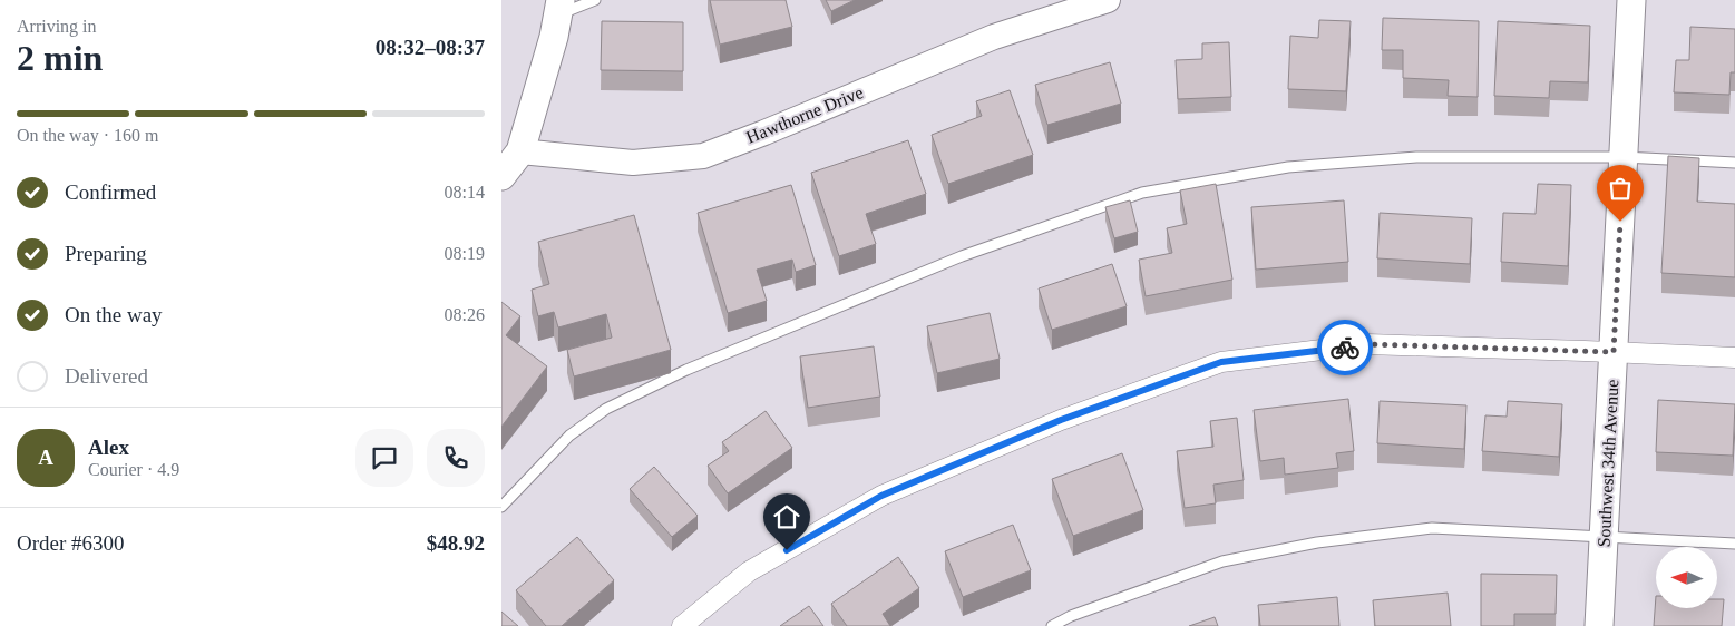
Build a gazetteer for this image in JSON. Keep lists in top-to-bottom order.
{
  "streets": {
    "main road": ["Southwest 34th Avenue"],
    "street": ["Hawthorne Drive"]
  },
  "north": "left",
  "page": {
    "heading": ["2 min", "Arriving in", "08:32–08:37"],
    "panel": [
      "Alex",
      "Courier · 4.9",
      "Order #6300",
      "$48.92"
    ],
    "bar": "On the way · 160 m",
    "list": [
      ["Confirmed", "08:14"],
      ["Preparing", "08:19"],
      ["On the way", "08:26"],
      "Delivered"
    ],
    "round": "A"
  }
}
